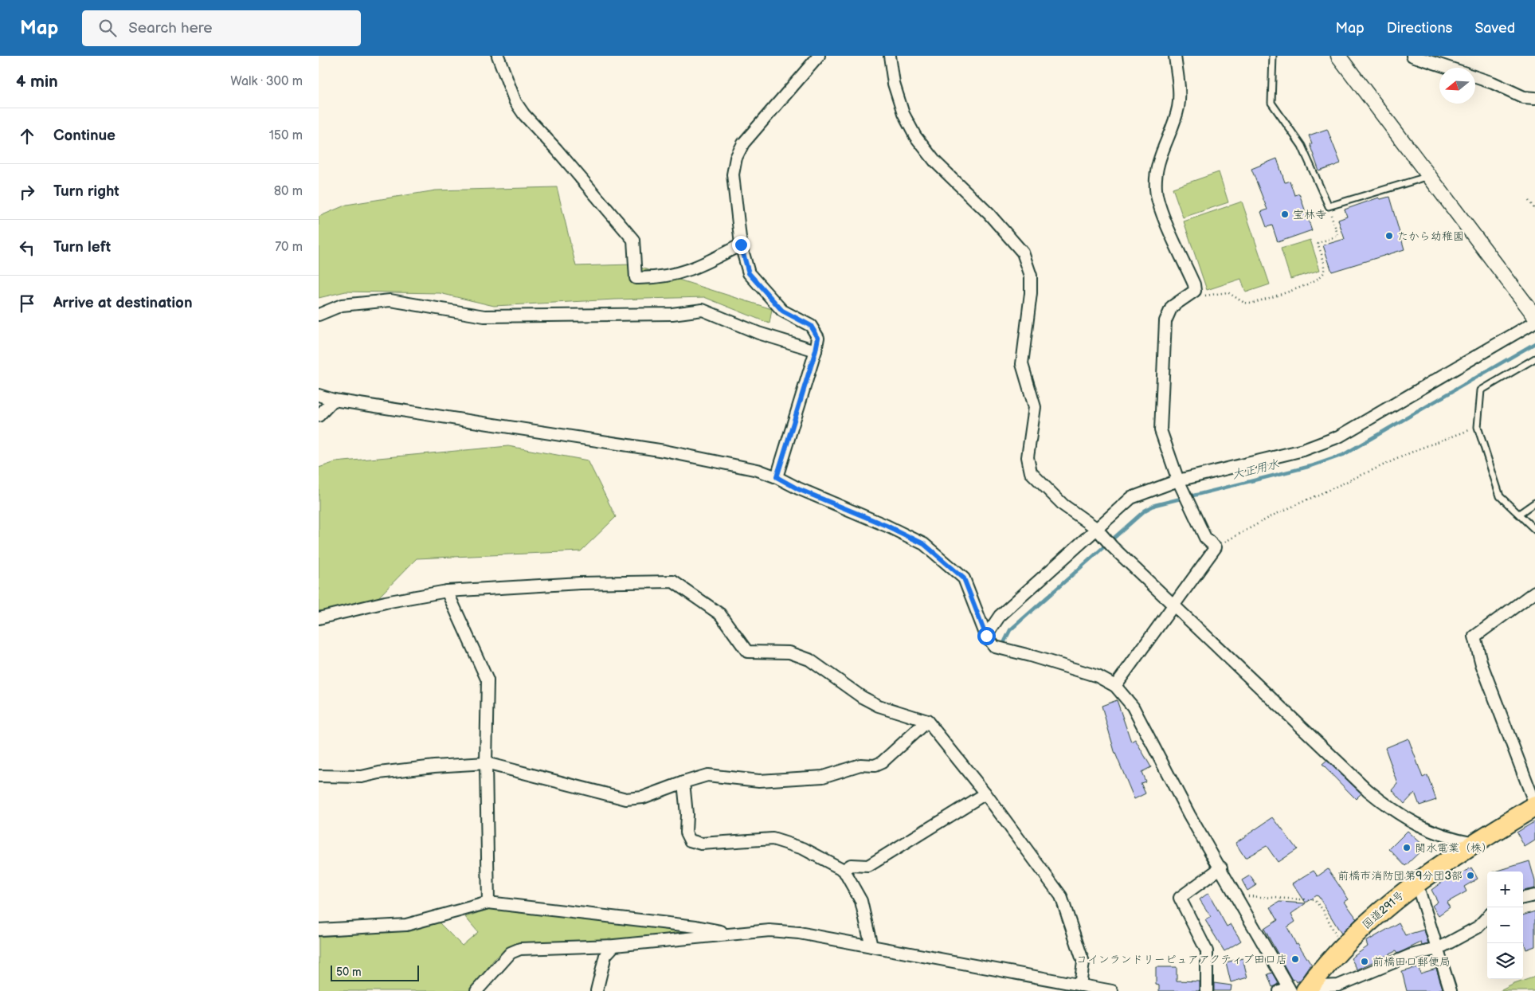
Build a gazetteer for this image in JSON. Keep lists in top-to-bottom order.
{
  "streets": {
    "highway": ["国道291号"]
  },
  "water": ["大正用水"],
  "places": [
    "宝林寺",
    "たから幼稚園",
    "関水電業（株）",
    "前橋市消防団第9分団3部",
    "コインランドリーピュアアクティブ田口店",
    "前橋田口郵便局"
  ],
  "scale_bar": "50 m",
  "north": "left",
  "page": {
    "header": "Map",
    "search": "Search here",
    "nav": ["Map", "Directions", "Saved"],
    "heading": ["4 min", "Walk · 300 m"],
    "list": [
      ["Continue", "150 m"],
      ["Turn right", "80 m"],
      ["Turn left", "70 m"],
      "Arrive at destination"
    ],
    "map_buttons": ["+", "−"],
    "scale": "50 m"
  }
}
